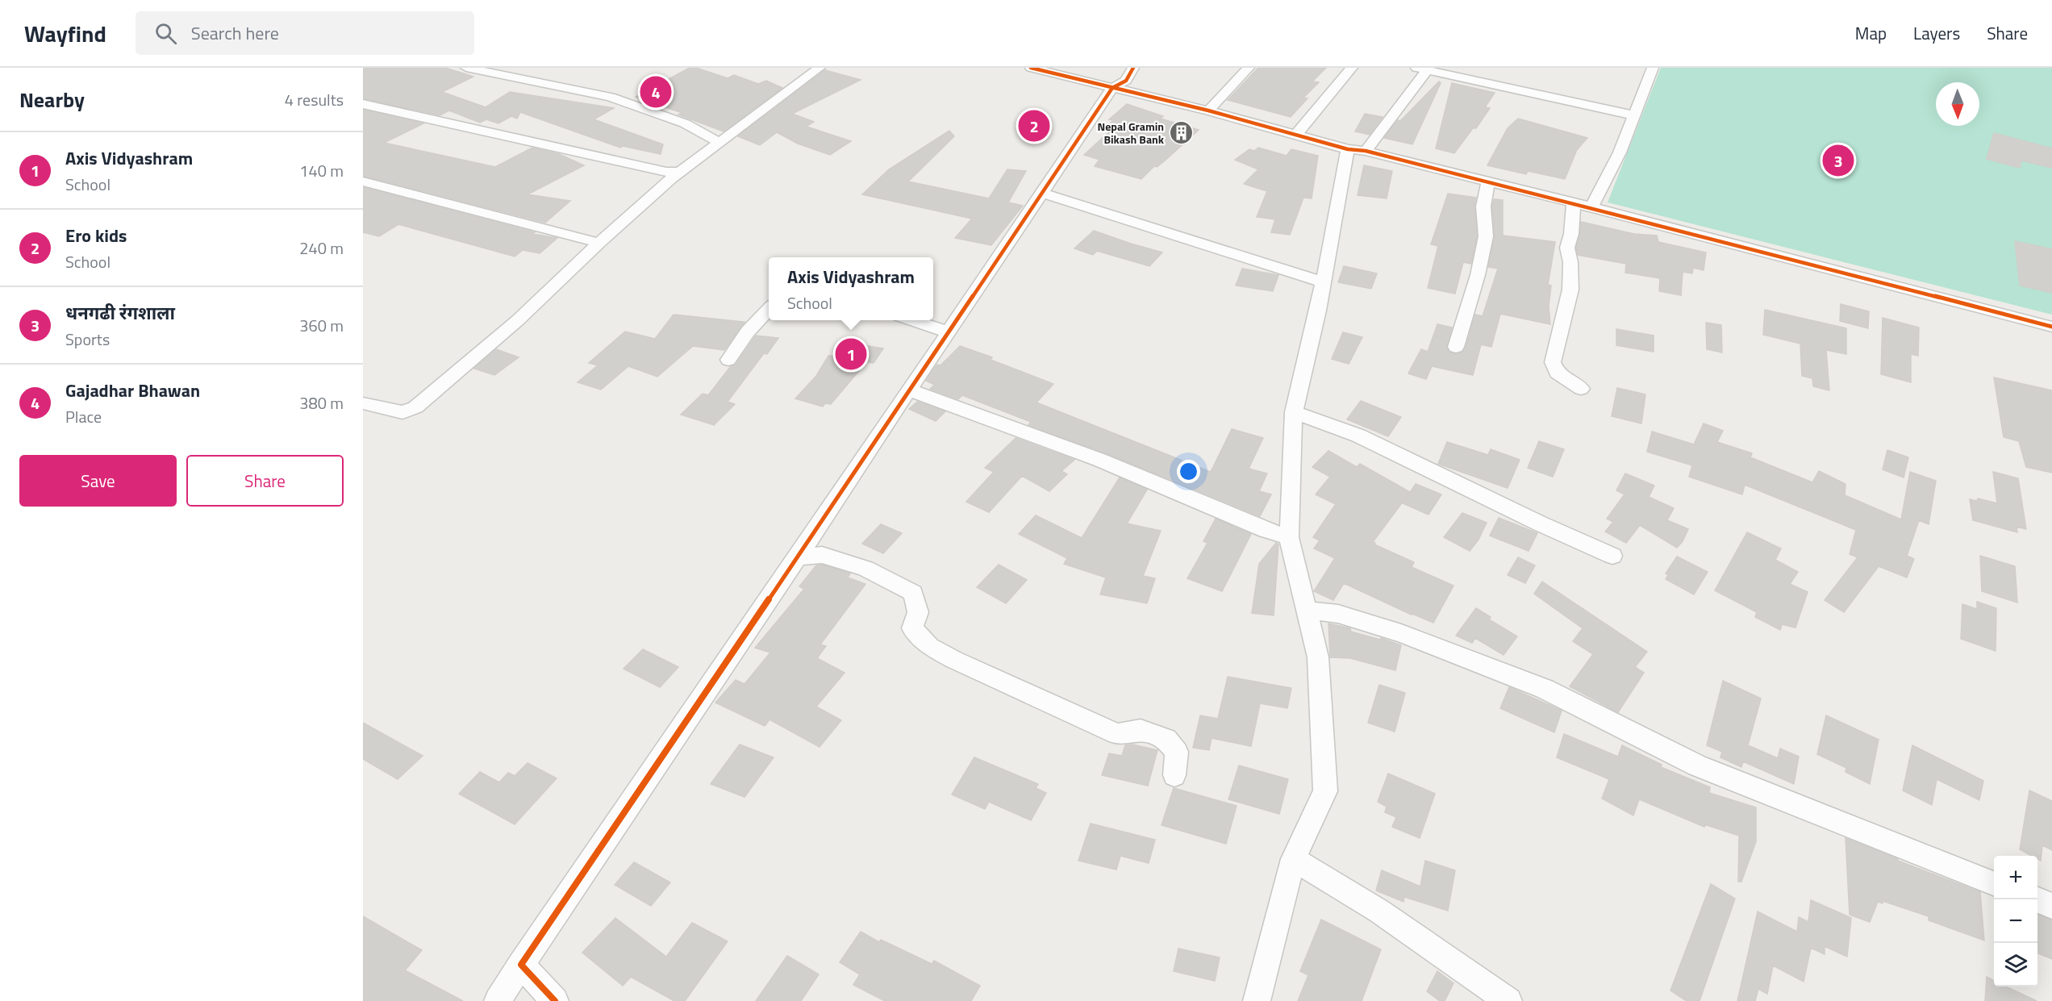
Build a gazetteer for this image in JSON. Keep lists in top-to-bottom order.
{
  "places": {
    "building": ["Nepal Gramin Bikash Bank"]
  },
  "north": "bottom",
  "page": {
    "header": "Wayfind",
    "search": "Search here",
    "nav": ["Map", "Layers", "Share"],
    "heading": ["Nearby", "4 results"],
    "pins": [
      "4",
      "2",
      "3",
      "1"
    ],
    "list": [
      {
        "mark": "1",
        "name": "Axis Vidyashram",
        "note": "School",
        "value": "140 m"
      },
      {
        "mark": "2",
        "name": "Ero kids",
        "note": "School",
        "value": "240 m"
      },
      {
        "mark": "3",
        "name": "धनगढी रंगशाला",
        "note": "Sports",
        "value": "360 m"
      },
      {
        "mark": "4",
        "name": "Gajadhar Bhawan",
        "note": "Place",
        "value": "380 m"
      }
    ],
    "popup": ["Axis Vidyashram", "School"],
    "buttons": ["Save", "Share"],
    "map_buttons": ["+", "−"]
  }
}
